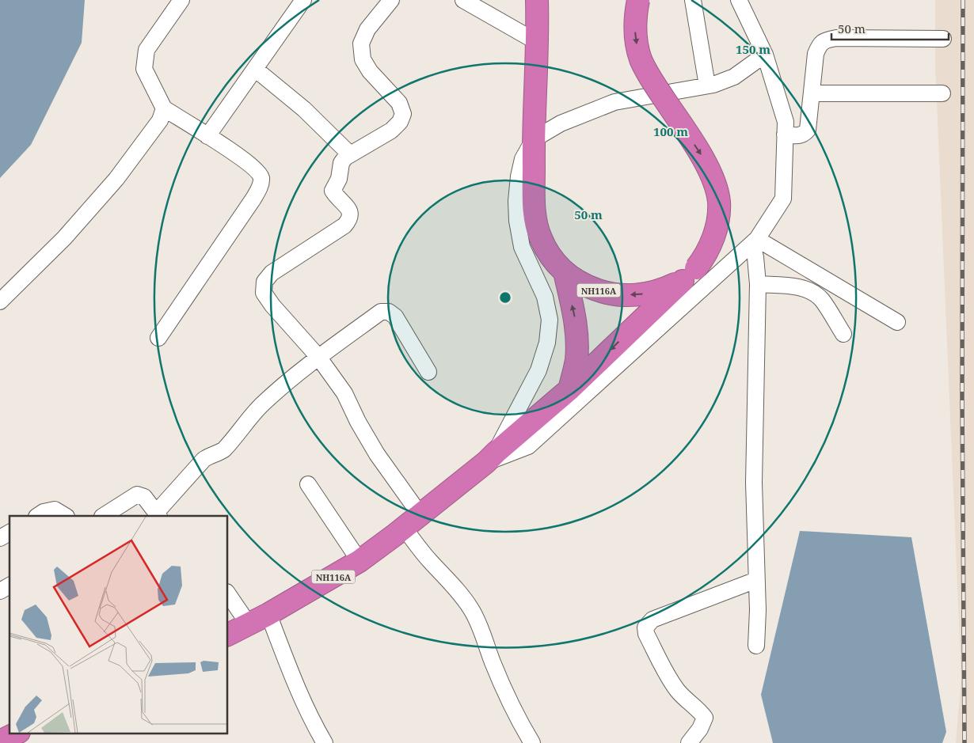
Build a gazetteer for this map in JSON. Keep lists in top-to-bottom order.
{
  "streets": {
    "highway": ["NH116A"]
  },
  "scale_bar": "50 m",
  "rings": ["150 m", "100 m", "50 m"]
}
